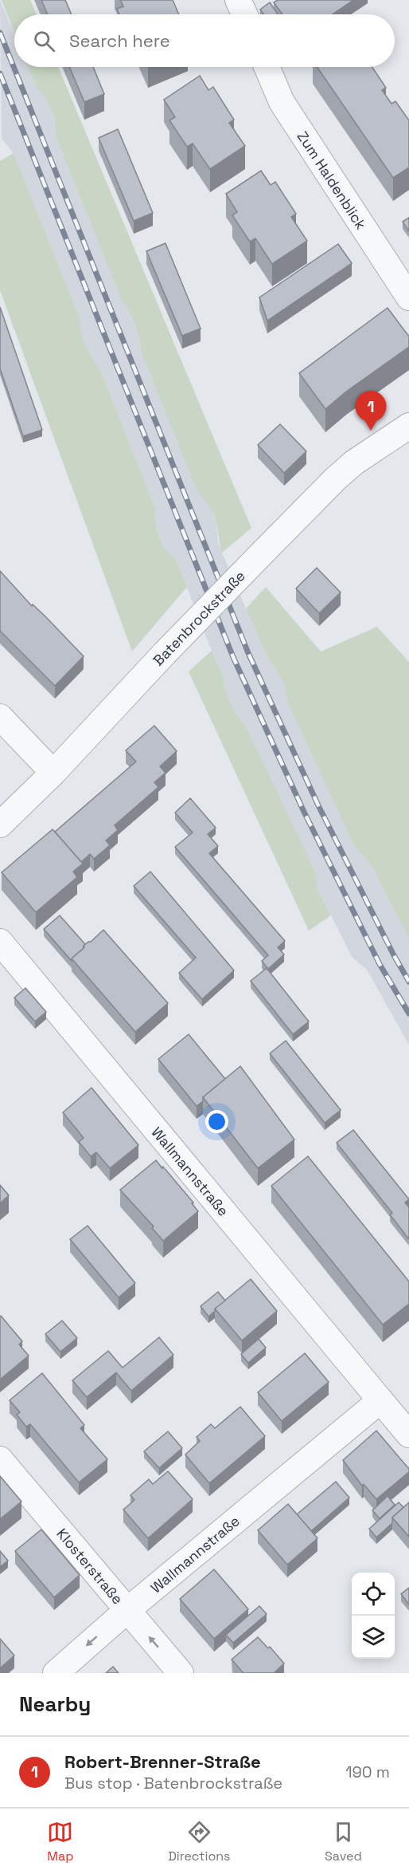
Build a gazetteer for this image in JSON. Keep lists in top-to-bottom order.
{
  "streets": {
    "street": [
      "Zum Haldenblick",
      "Batenbrockstraße",
      "Wallmannstraße",
      "Klosterstraße"
    ]
  },
  "crossings": [
    ["Wallmannstraße", "Klosterstraße"]
  ],
  "page": {
    "search": "Search here",
    "pins": "1",
    "heading": "Nearby",
    "list": [
      {
        "mark": "1",
        "name": "Robert-Brenner-Straße",
        "note": "Bus stop · Batenbrockstraße",
        "value": "190 m"
      }
    ],
    "nav": ["Map", "Directions", "Saved"]
  }
}
